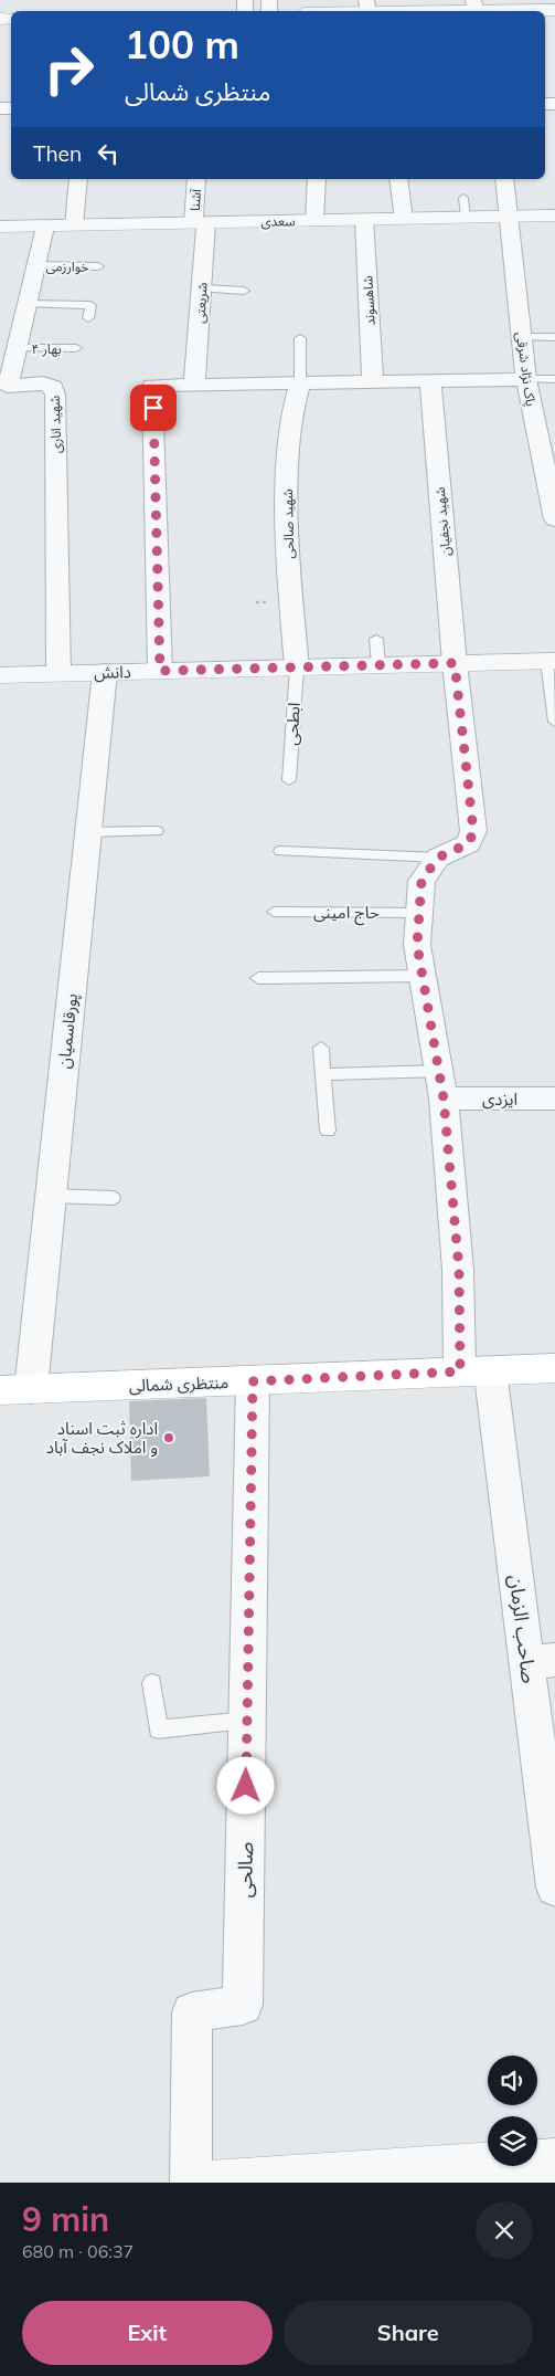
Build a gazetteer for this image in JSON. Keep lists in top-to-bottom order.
{
  "streets": {
    "main road": ["منتظری شمالی"],
    "street": [
      "آشنا",
      "سعدی",
      "شاهسوند",
      "شریعتی",
      "پاک نژاد شرقی",
      "شهید اناری",
      "شهید نجفیان",
      "شهید صالحی",
      "دانش",
      "پورقاسمیان",
      "ایزدی",
      "صاحب الزمان",
      "صالحی"
    ],
    "lane": [
      "خوارزمی",
      "بهار ۴",
      "ابطحی",
      "حاج امینی"
    ]
  },
  "crossings": [
    ["آشنا", "سعدی"],
    ["آشنا", "شریعتی"],
    ["سعدی", "شاهسوند"],
    ["سعدی", "شریعتی"],
    ["سعدی", "پاک نژاد شرقی"],
    ["سعدی", "شهید اناری"],
    ["خوارزمی", "شهید اناری"],
    ["بهار ۴", "شهید اناری"],
    ["شهید اناری", "دانش"],
    ["شهید نجفیان", "دانش"],
    ["شهید نجفیان", "صاحب الزمان"],
    ["شهید صالحی", "دانش"],
    ["شهید صالحی", "ابطحی"],
    ["دانش", "ابطحی"],
    ["دانش", "پورقاسمیان"],
    ["حاج امینی", "صاحب الزمان"],
    ["پورقاسمیان", "منتظری شمالی"],
    ["ایزدی", "صاحب الزمان"],
    ["منتظری شمالی", "صاحب الزمان"],
    ["منتظری شمالی", "صالحی"]
  ],
  "places": ["اداره ثبت اسناد و املاک نجف آباد"],
  "page": {
    "turn": ["100 m", "منتظری شمالی"],
    "then": "Then",
    "heading": ["9 min", "680 m · 06:37"],
    "buttons": ["Exit", "Share"]
  }
}
